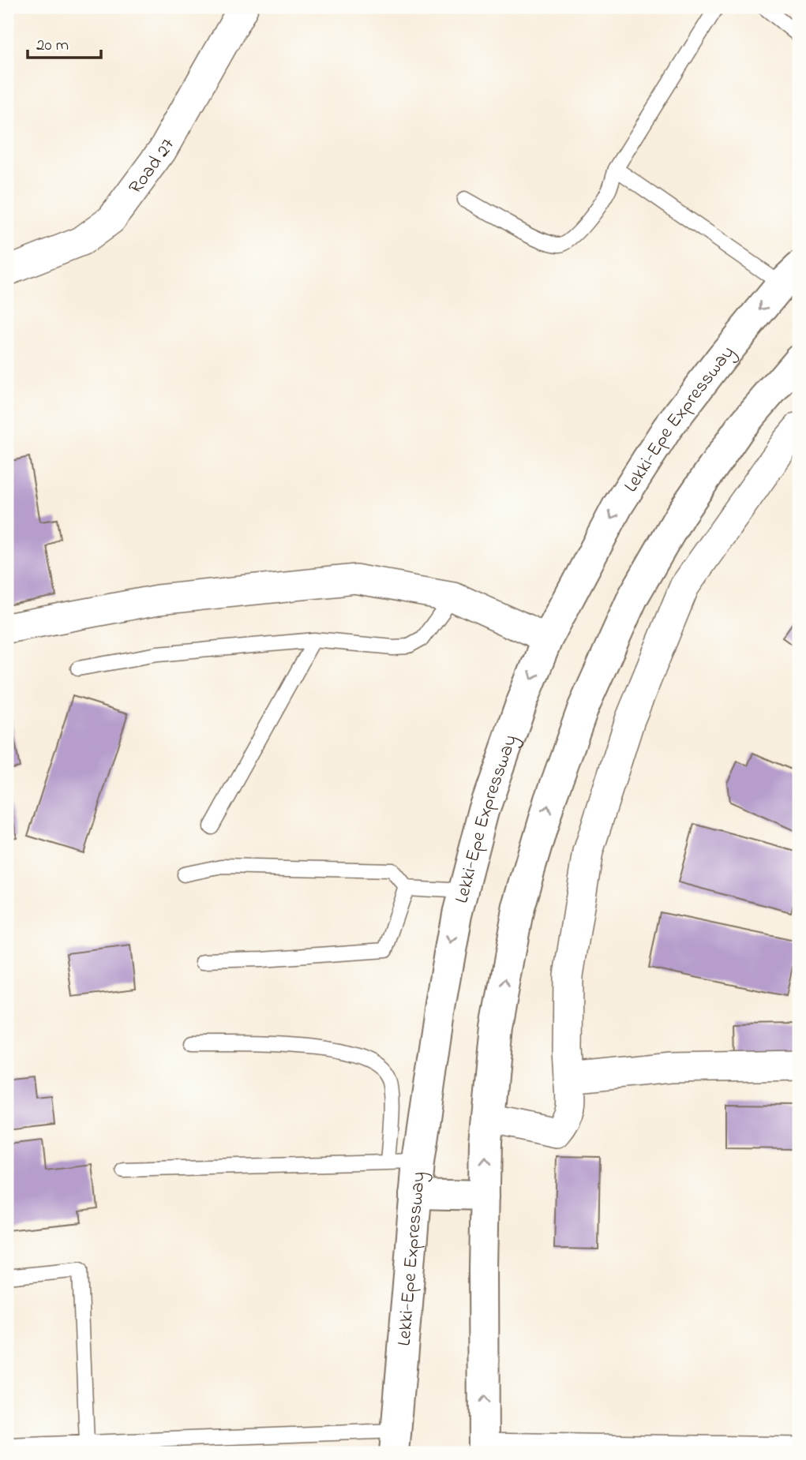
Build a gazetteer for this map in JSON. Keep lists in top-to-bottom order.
{
  "streets": {
    "highway": ["Lekki-Epe Expressway"],
    "street": ["Road 27"]
  },
  "scale_bar": "20 m"
}
